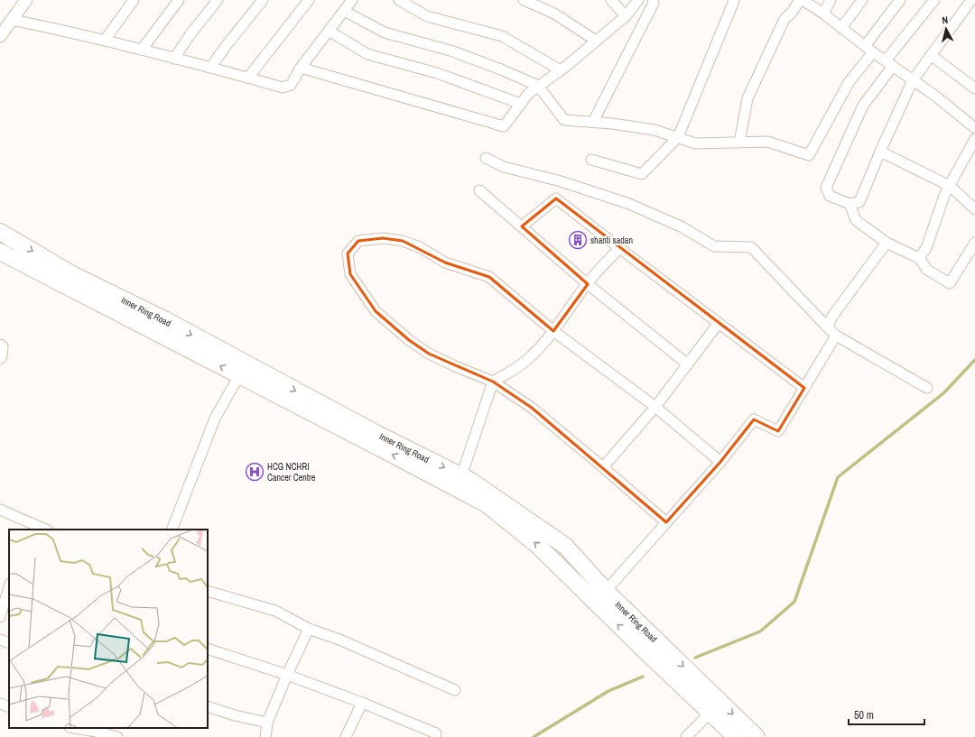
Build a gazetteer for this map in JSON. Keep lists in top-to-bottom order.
{
  "streets": {
    "highway": ["Inner Ring Road"]
  },
  "places": {
    "building": ["shanti sadan"],
    "hospital": ["HCG NCHRI Cancer Centre"]
  },
  "scale_bar": "50 m",
  "north": "top"
}
